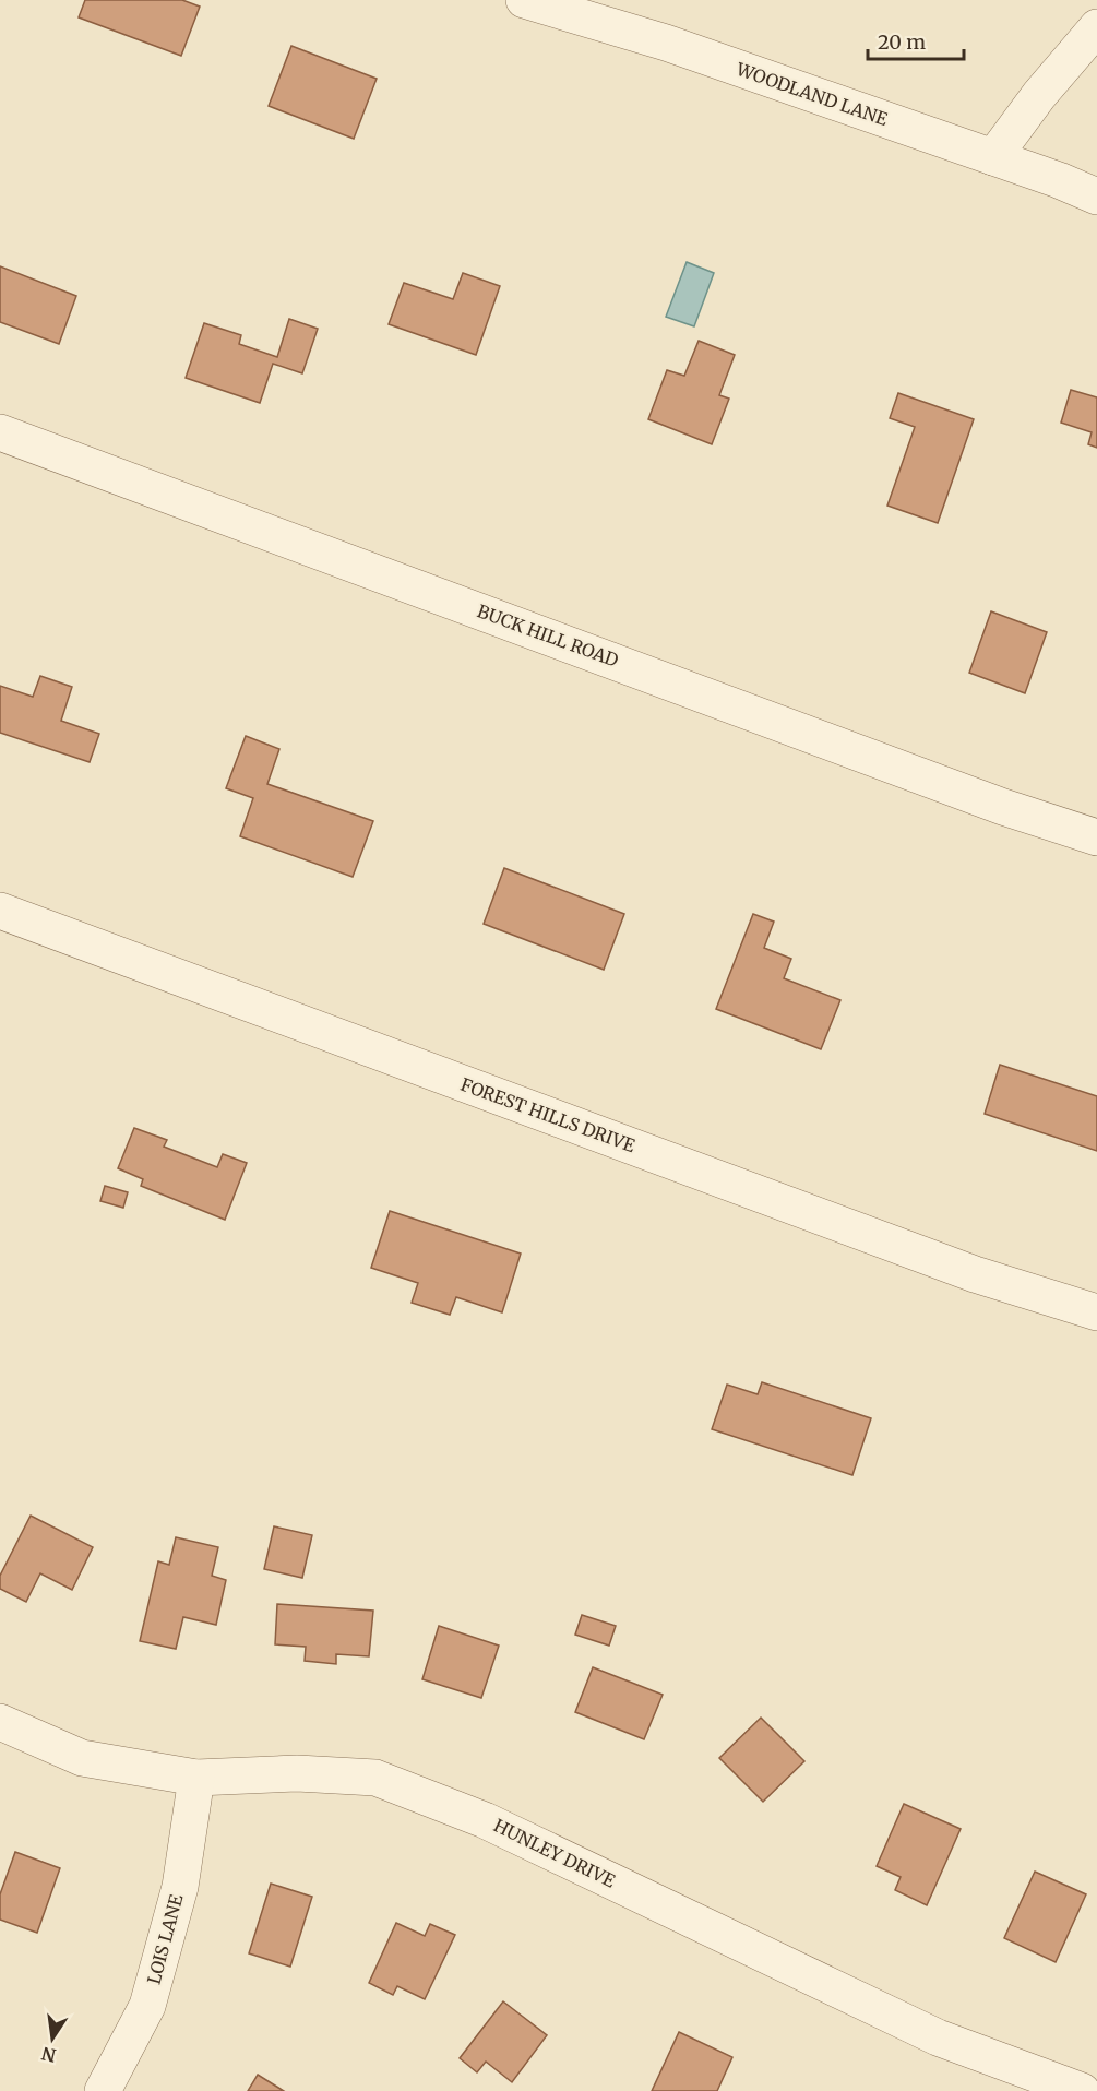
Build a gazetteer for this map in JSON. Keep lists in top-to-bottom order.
{
  "streets": {
    "street": [
      "WOODLAND LANE",
      "BUCK HILL ROAD",
      "FOREST HILLS DRIVE",
      "HUNLEY DRIVE",
      "LOIS LANE"
    ]
  },
  "crossings": [
    ["HUNLEY DRIVE", "LOIS LANE"]
  ],
  "scale_bar": "20 m",
  "north": "bottom"
}
